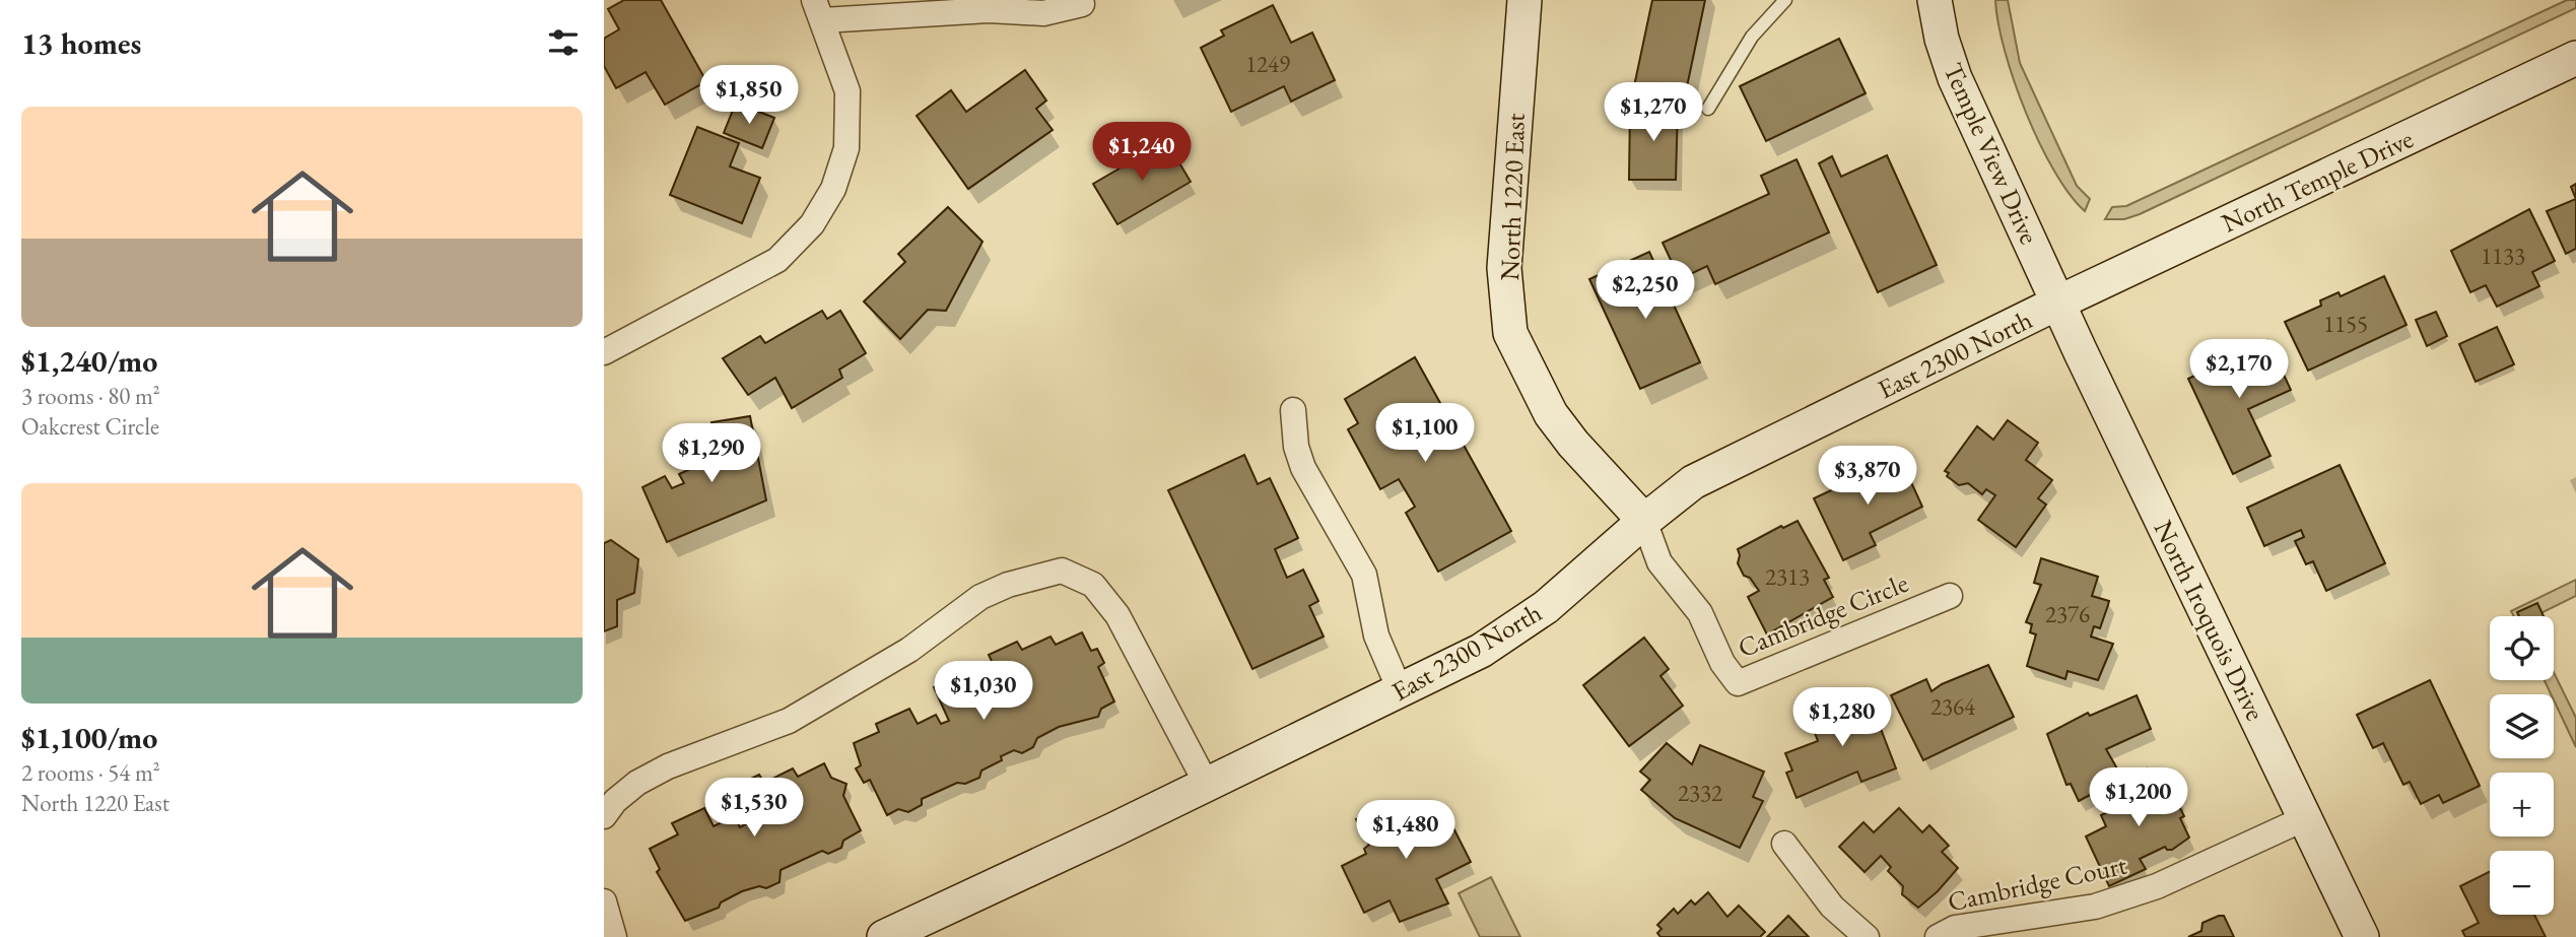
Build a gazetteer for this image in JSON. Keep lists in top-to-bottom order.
{
  "streets": {
    "street": [
      "Temple View Drive",
      "North Temple Drive",
      "North 1220 East",
      "East 2300 North",
      "Cambridge Circle",
      "North Iroquois Drive",
      "Cambridge Court"
    ]
  },
  "crossings": [
    ["Temple View Drive", "North Temple Drive"],
    ["Temple View Drive", "East 2300 North"],
    ["Temple View Drive", "North Iroquois Drive"],
    ["North Temple Drive", "East 2300 North"],
    ["North Temple Drive", "North Iroquois Drive"],
    ["North 1220 East", "East 2300 North"],
    ["North 1220 East", "Cambridge Circle"],
    ["East 2300 North", "Cambridge Circle"],
    ["East 2300 North", "North Iroquois Drive"],
    ["North Iroquois Drive", "Cambridge Court"]
  ],
  "house_numbers": [
    "1249",
    "1133",
    "1155",
    "2313",
    "2376",
    "2364",
    "2332"
  ],
  "page": {
    "heading": "13 homes",
    "price": [
      "$1,850",
      "$1,270",
      "$1,240",
      "$2,250",
      "$2,170",
      "$1,100",
      "$1,290",
      "$3,870",
      "$1,030",
      "$1,280",
      "$1,200",
      "$1,530",
      "$1,480"
    ],
    "list": [
      {
        "name": "$1,240/mo",
        "note": "3 rooms · 80 m² · Oakcrest Circle"
      },
      {
        "name": "$1,100/mo",
        "note": "2 rooms · 54 m² · North 1220 East"
      }
    ],
    "map_buttons": ["+", "−"]
  }
}
